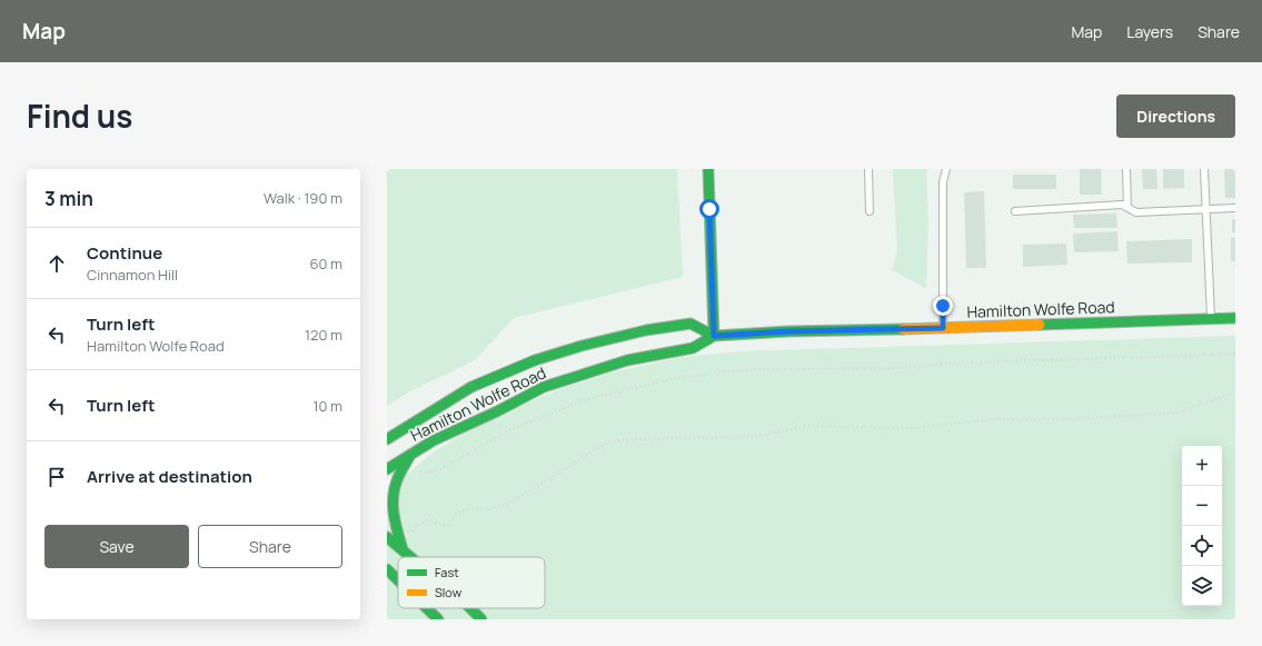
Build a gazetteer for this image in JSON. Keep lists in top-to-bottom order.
{
  "streets": {
    "street": ["Hamilton Wolfe Road"]
  },
  "legend": ["Fast", "Slow"],
  "page": {
    "header": "Map",
    "nav": ["Map", "Layers", "Share"],
    "title": "Find us",
    "buttons": [
      "Directions",
      ["Save", "Share"]
    ],
    "heading": ["3 min", "Walk · 190 m"],
    "list": [
      ["Continue", "Cinnamon Hill", "60 m"],
      ["Turn left", "Hamilton Wolfe Road", "120 m"],
      ["Turn left", "10 m"],
      "Arrive at destination"
    ],
    "map_buttons": ["+", "−"]
  }
}
